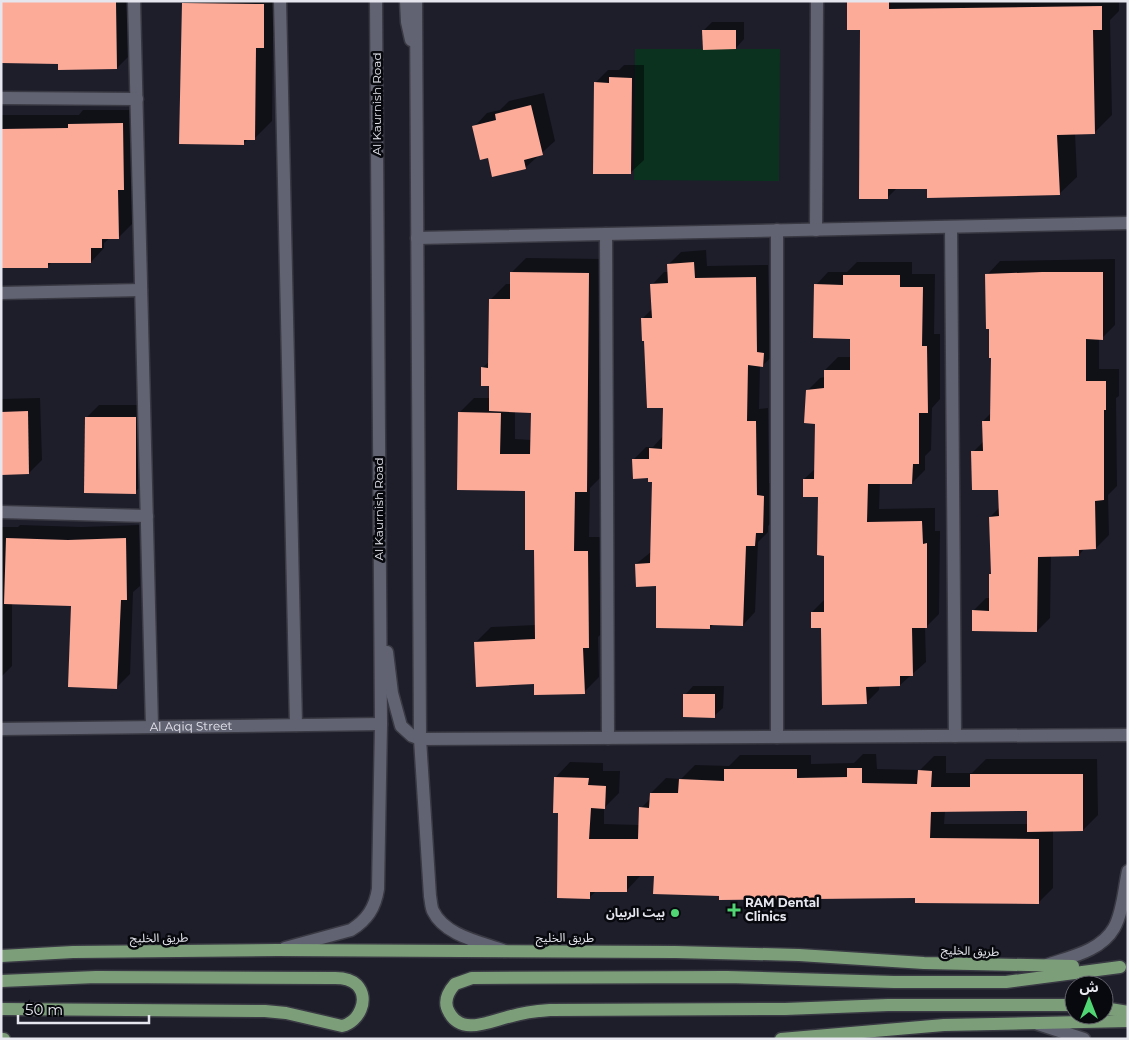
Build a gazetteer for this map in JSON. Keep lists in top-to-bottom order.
{
  "streets": {
    "main road": ["طريق الخليج"],
    "street": ["Al Kaurnish Road", "Al Aqiq Street"]
  },
  "crossings": [
    ["Al Kaurnish Road", "Al Aqiq Street"],
    ["Al Kaurnish Road", "طريق الخليج"]
  ],
  "places": {
    "health": ["RAM Dental Clinics"],
    "other": ["بيت الربيان"]
  },
  "scale_bar": "50 m",
  "north": "top"
}
